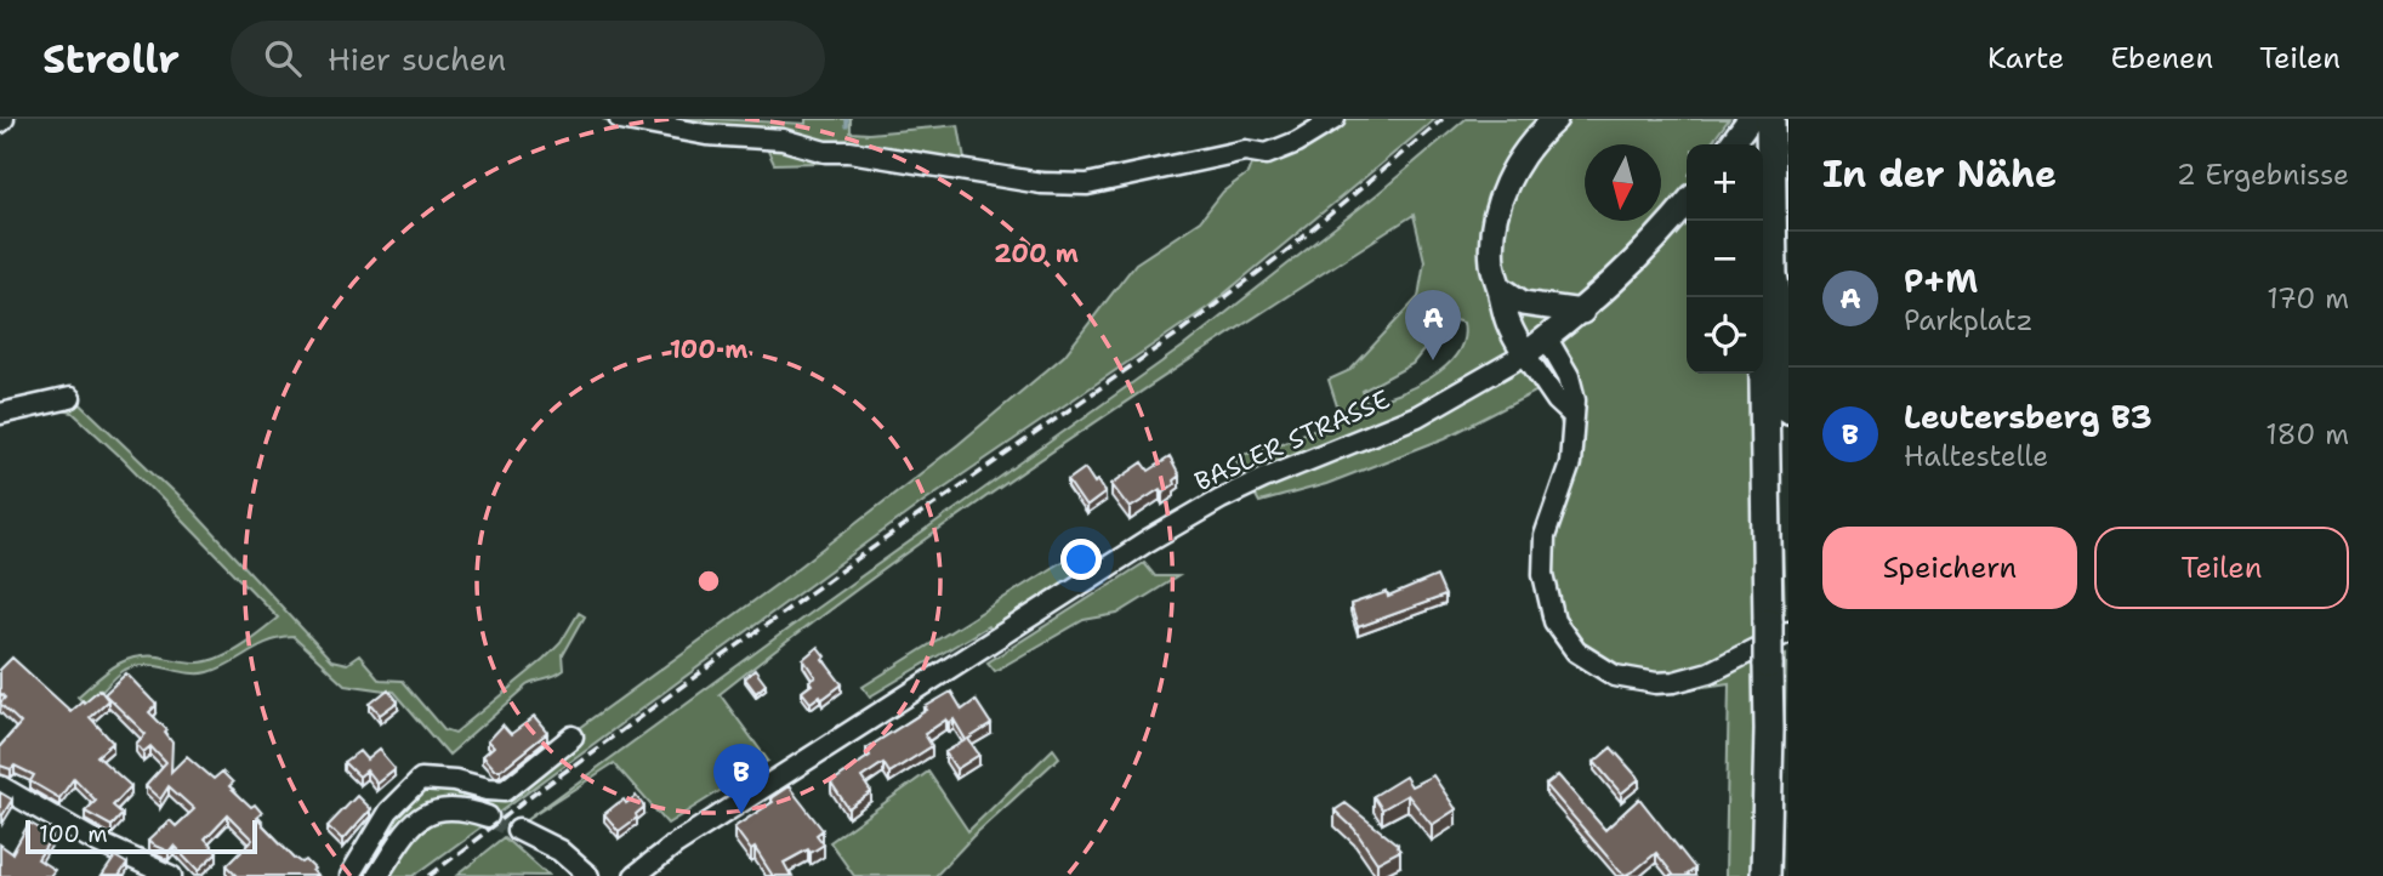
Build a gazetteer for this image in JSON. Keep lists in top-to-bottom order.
{
  "streets": {
    "main road": ["BASLER STRASSE"]
  },
  "scale_bar": "100 m",
  "north": "bottom",
  "page": {
    "header": "Strollr",
    "search": "Hier suchen",
    "nav": ["Karte", "Ebenen", "Teilen"],
    "heading": ["In der Nähe", "2 Ergebnisse"],
    "map_buttons": ["+", "−"],
    "list": [
      {
        "mark": "A",
        "name": "P+M",
        "note": "Parkplatz",
        "value": "170 m"
      },
      {
        "mark": "B",
        "name": "Leutersberg B3",
        "note": "Haltestelle",
        "value": "180 m"
      }
    ],
    "pins": ["A", "B"],
    "buttons": ["Speichern", "Teilen"],
    "scale": "100 m"
  },
  "rings": ["200 m", "100 m"]
}
